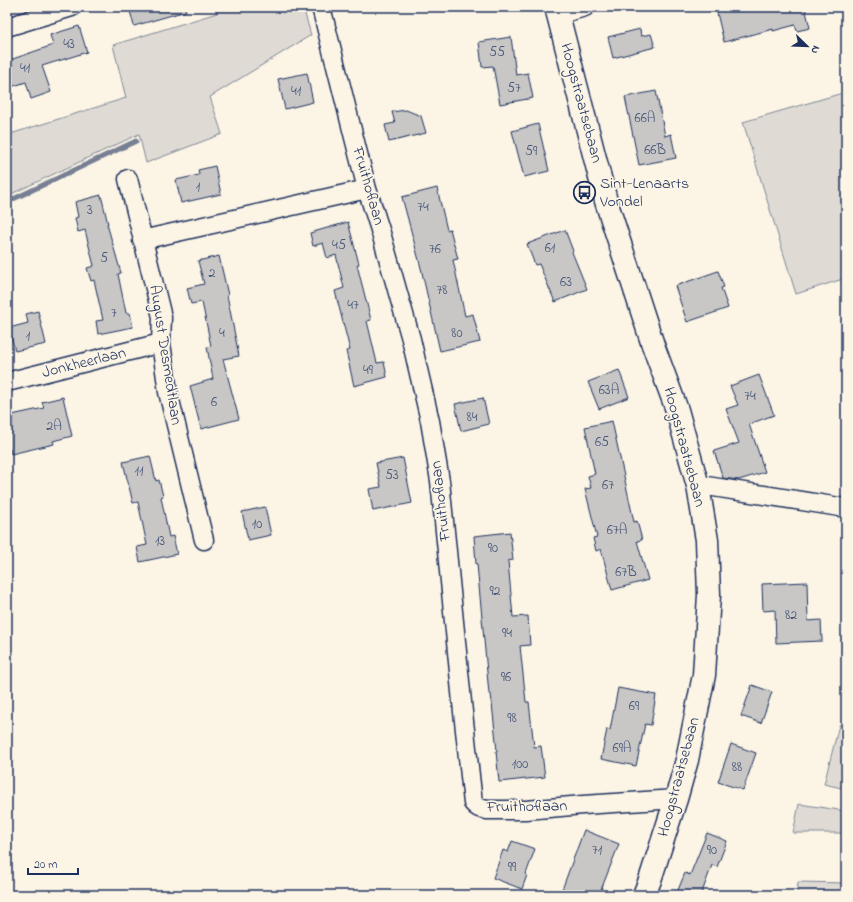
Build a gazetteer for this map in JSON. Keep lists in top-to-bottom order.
{
  "streets": {
    "main road": ["Hoogstraatsebaan"],
    "street": ["Fruithoflaan", "August Desmedtlaan", "Jonkheerlaan"]
  },
  "crossings": [
    ["Hoogstraatsebaan", "Fruithoflaan"],
    ["August Desmedtlaan", "Jonkheerlaan"]
  ],
  "places": {
    "bus stop": ["Sint-Lenaarts Vondel"]
  },
  "house_numbers": [
    "43",
    "55",
    "41",
    "57",
    "41",
    "66A",
    "66B",
    "59",
    "1",
    "74",
    "3",
    "45",
    "61",
    "76",
    "5",
    "2",
    "63",
    "78",
    "47",
    "7",
    "4",
    "80",
    "1",
    "49",
    "63A",
    "74",
    "6",
    "84",
    "2A",
    "65",
    "11",
    "53",
    "67",
    "10",
    "67A",
    "13",
    "90",
    "67B",
    "92",
    "82",
    "94",
    "96",
    "69",
    "98",
    "69A",
    "100",
    "88",
    "71",
    "90",
    "99"
  ],
  "scale_bar": "20 m",
  "north": "bottom right"
}
